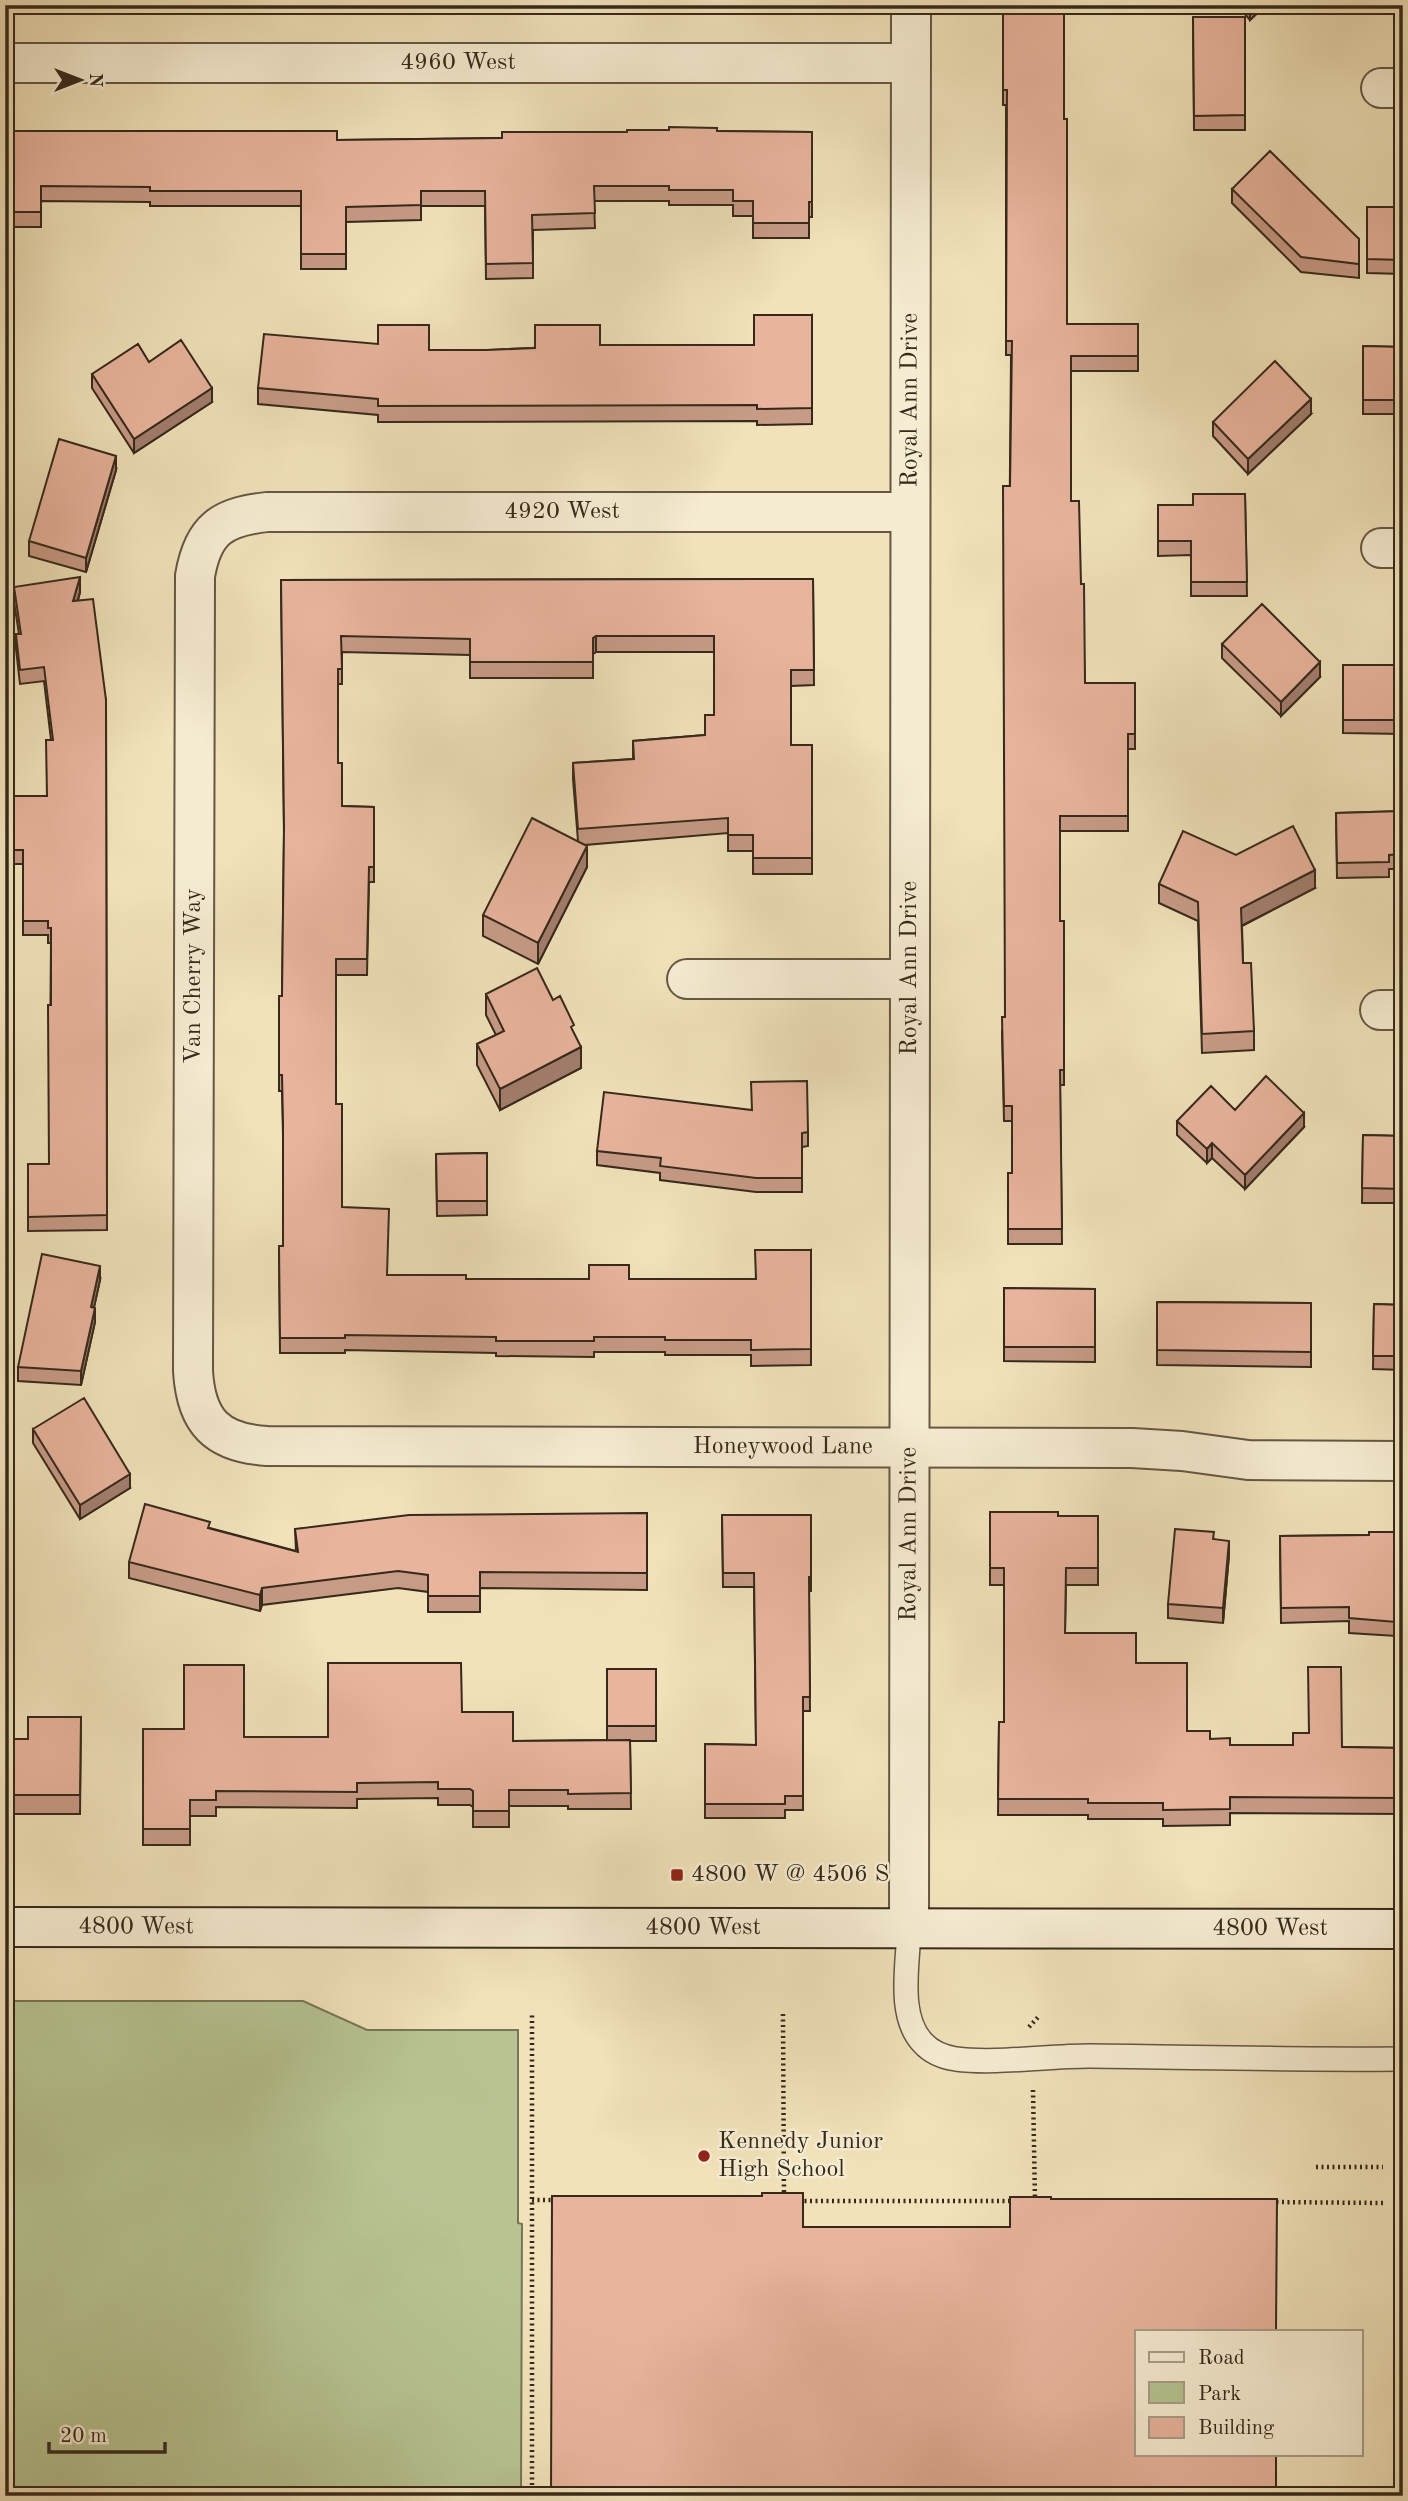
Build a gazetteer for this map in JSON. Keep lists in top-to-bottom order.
{
  "streets": {
    "street": [
      "4960 West",
      "Royal Ann Drive",
      "4920 West",
      "Van Cherry Way",
      "Honeywood Lane",
      "4800 West"
    ]
  },
  "crossings": [
    ["4960 West", "Royal Ann Drive"],
    ["Royal Ann Drive", "4920 West"],
    ["Royal Ann Drive", "Honeywood Lane"],
    ["Royal Ann Drive", "4800 West"],
    ["4920 West", "Van Cherry Way"],
    ["Van Cherry Way", "Honeywood Lane"]
  ],
  "places": {
    "transit": ["4800 W @ 4506 S"],
    "other": ["Kennedy Junior High School"]
  },
  "legend": ["Road", "Park", "Building"],
  "scale_bar": "20 m",
  "north": "right"
}
